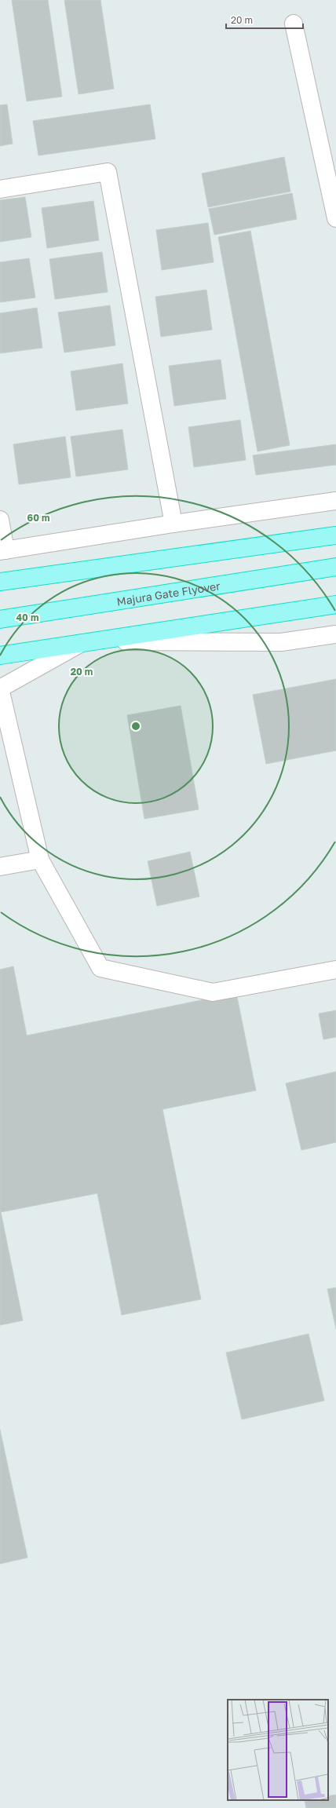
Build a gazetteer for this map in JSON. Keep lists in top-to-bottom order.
{
  "streets": {
    "highway": ["Majura Gate Flyover"]
  },
  "scale_bar": "20 m",
  "rings": ["60 m", "40 m", "20 m"]
}
